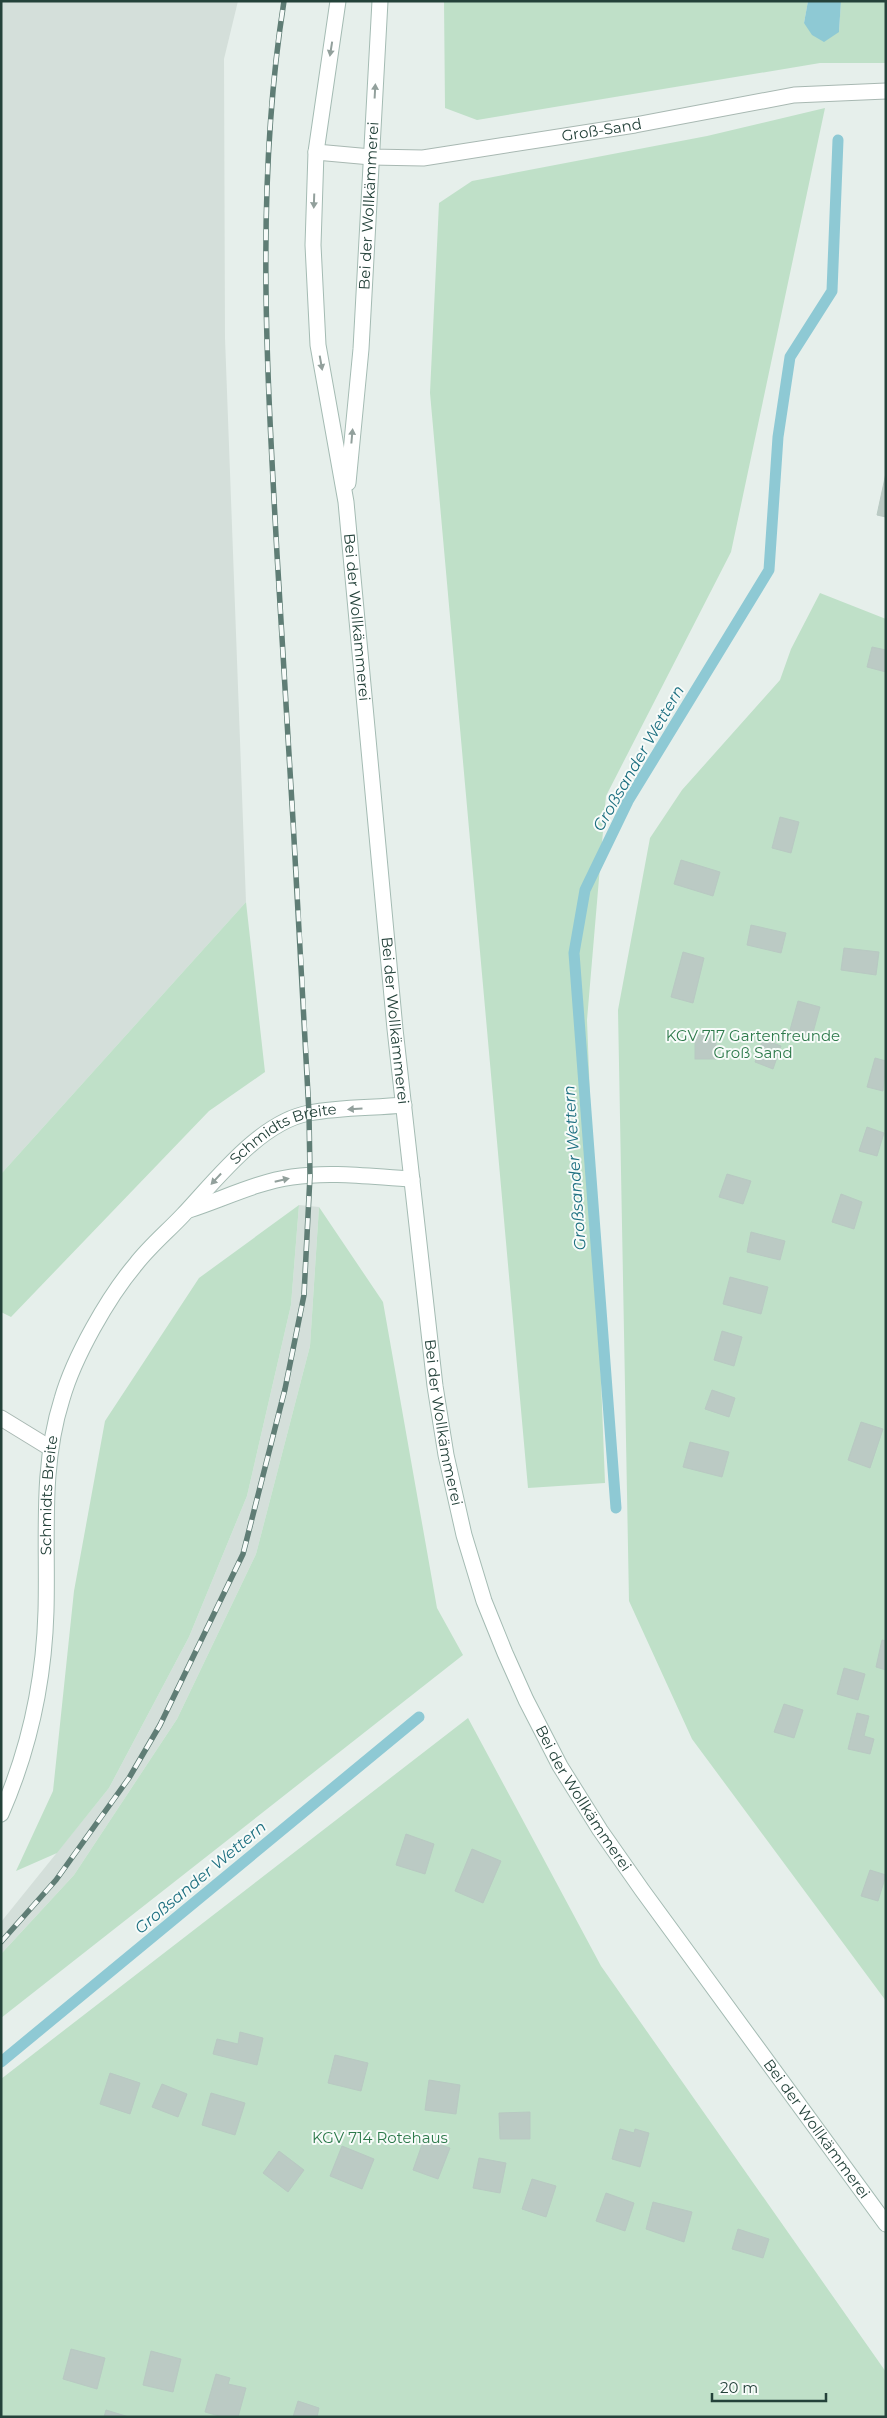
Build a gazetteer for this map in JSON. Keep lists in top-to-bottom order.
{
  "streets": {
    "main road": ["Groß-Sand", "Bei der Wollkämmerei", "Schmidts Breite"]
  },
  "crossings": [
    ["Groß-Sand", "Bei der Wollkämmerei"],
    ["Bei der Wollkämmerei", "Schmidts Breite"]
  ],
  "water": ["Großsander Wettern"],
  "parks": ["KGV 717 Gartenfreunde Groß Sand", "KGV 714 Rotehaus"],
  "scale_bar": "20 m"
}
